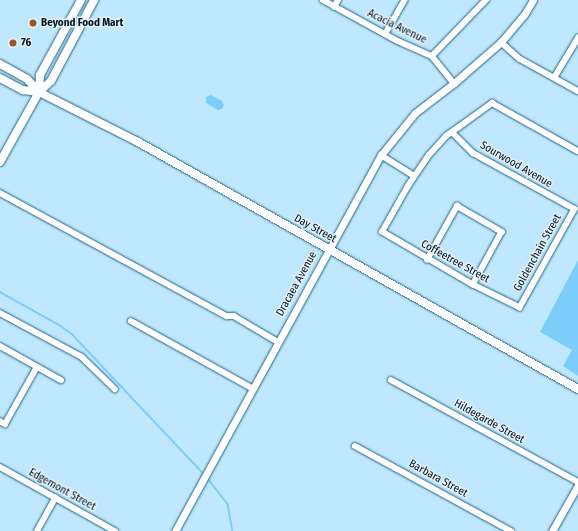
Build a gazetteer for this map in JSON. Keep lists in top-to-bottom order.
{
  "streets": {
    "main road": ["Day Street"],
    "street": [
      "Acacia Avenue",
      "Sourwood Avenue",
      "Goldenchain Street",
      "Coffeetree Street",
      "Dracaea Avenue",
      "Hildegarde Street",
      "Barbara Street",
      "Edgemont Street"
    ]
  },
  "crossings": [
    ["Acacia Avenue", "Dracaea Avenue"],
    ["Sourwood Avenue", "Goldenchain Street"],
    ["Day Street", "Dracaea Avenue"],
    ["Goldenchain Street", "Coffeetree Street"]
  ],
  "places": ["Beyond Food Mart", "76"]
}
